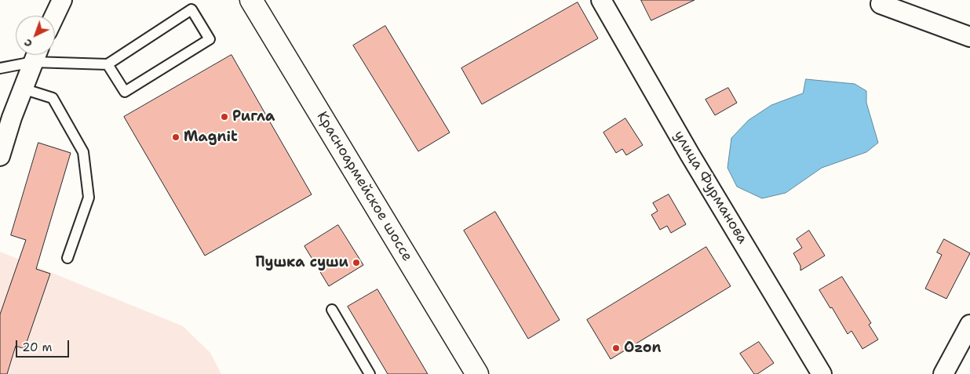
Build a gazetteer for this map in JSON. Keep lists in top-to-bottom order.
{
  "streets": {
    "street": ["Красноармейское шоссе", "улица Фурманова"]
  },
  "places": [
    "Ригла",
    "Magnit",
    "Пушка суши",
    "Ozon"
  ],
  "scale_bar": "20 m",
  "north": "bottom left"
}
